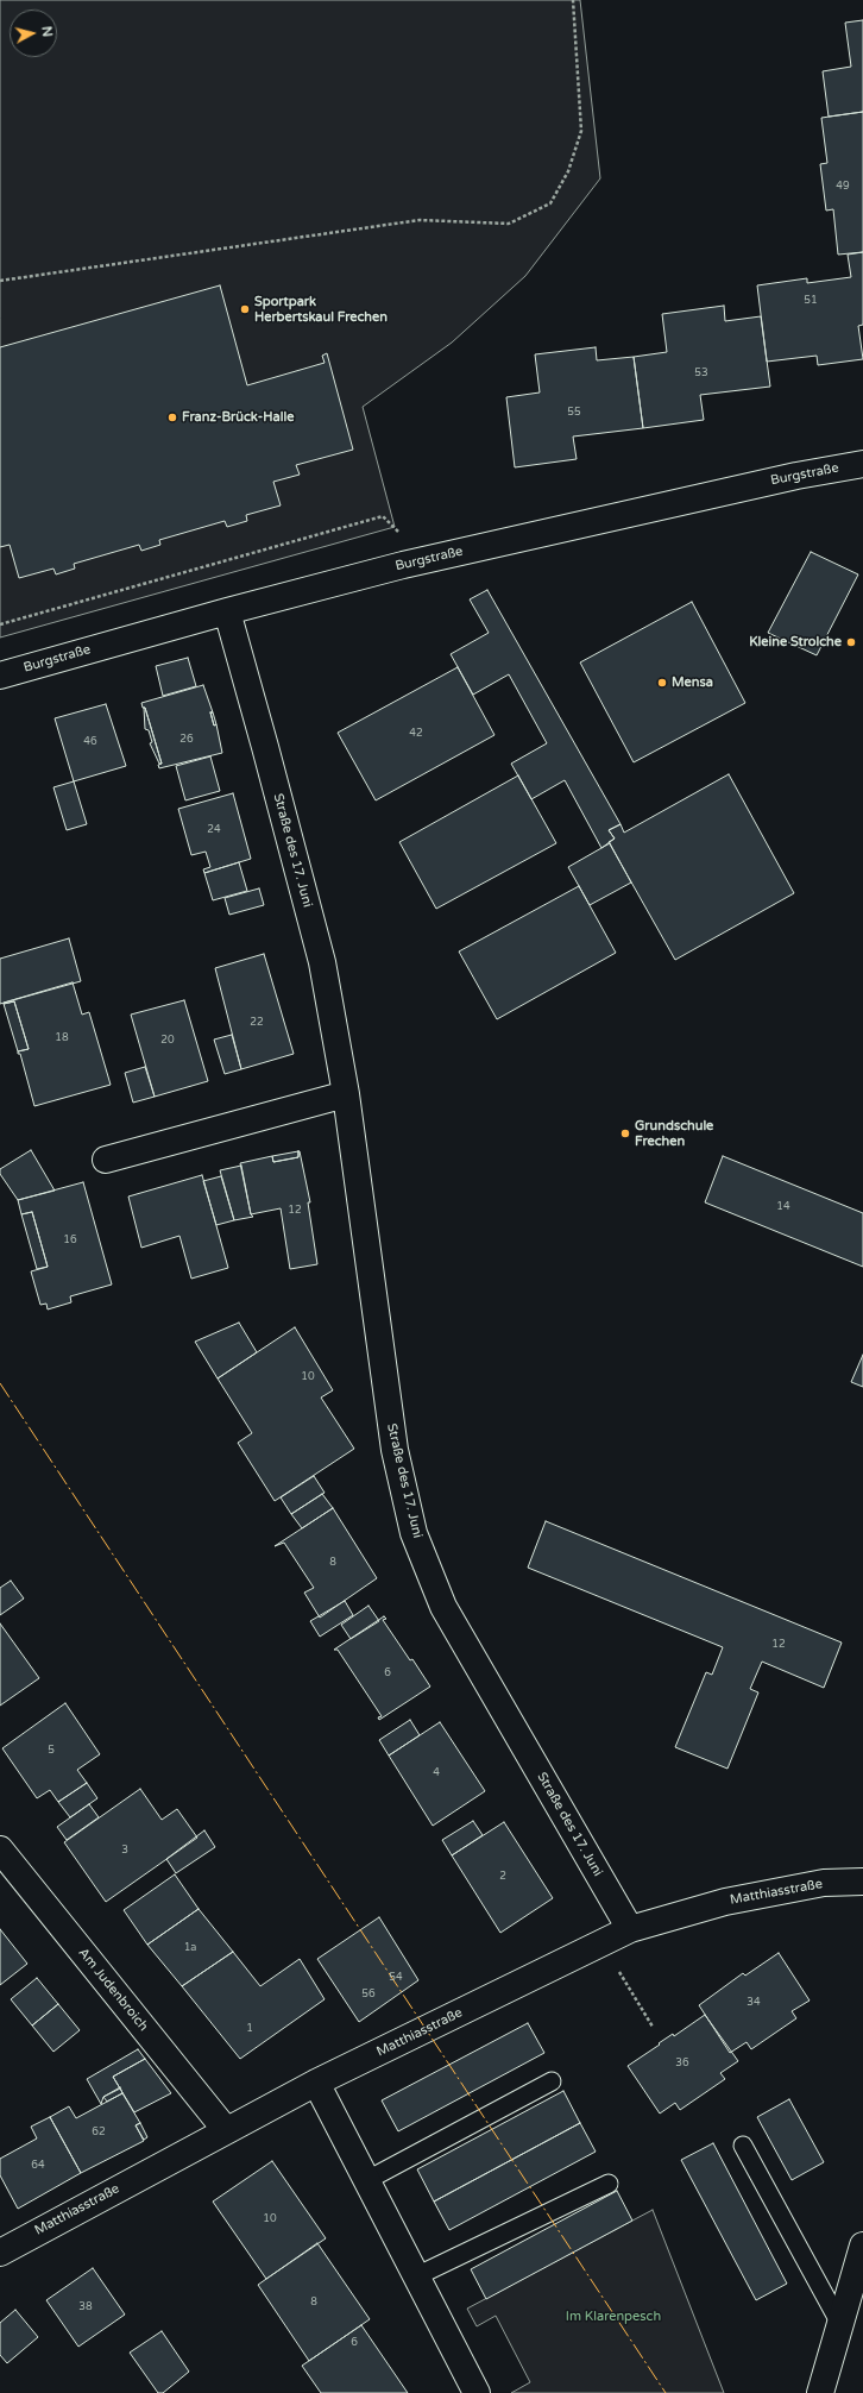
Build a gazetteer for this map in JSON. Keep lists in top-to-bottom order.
{
  "streets": {
    "street": [
      "Burgstraße",
      "Straße des 17. Juni",
      "Matthiasstraße",
      "Am Judenbroich"
    ]
  },
  "crossings": [
    ["Burgstraße", "Straße des 17. Juni"],
    ["Straße des 17. Juni", "Matthiasstraße"],
    ["Matthiasstraße", "Am Judenbroich"]
  ],
  "parks": ["Im Klarenpesch"],
  "places": [
    "Sportpark Herbertskaul Frechen",
    "Franz-Brück-Halle",
    "Kleine Strolche",
    "Mensa",
    "Grundschule Frechen"
  ],
  "house_numbers": [
    "49",
    "51",
    "53",
    "55",
    "42",
    "26",
    "46",
    "24",
    "22",
    "18",
    "20",
    "14",
    "12",
    "16",
    "10",
    "8",
    "12",
    "6",
    "5",
    "4",
    "3",
    "2",
    "1a",
    "54",
    "56",
    "34",
    "1",
    "36",
    "62",
    "64",
    "10",
    "8",
    "38",
    "6"
  ],
  "north": "right"
}
